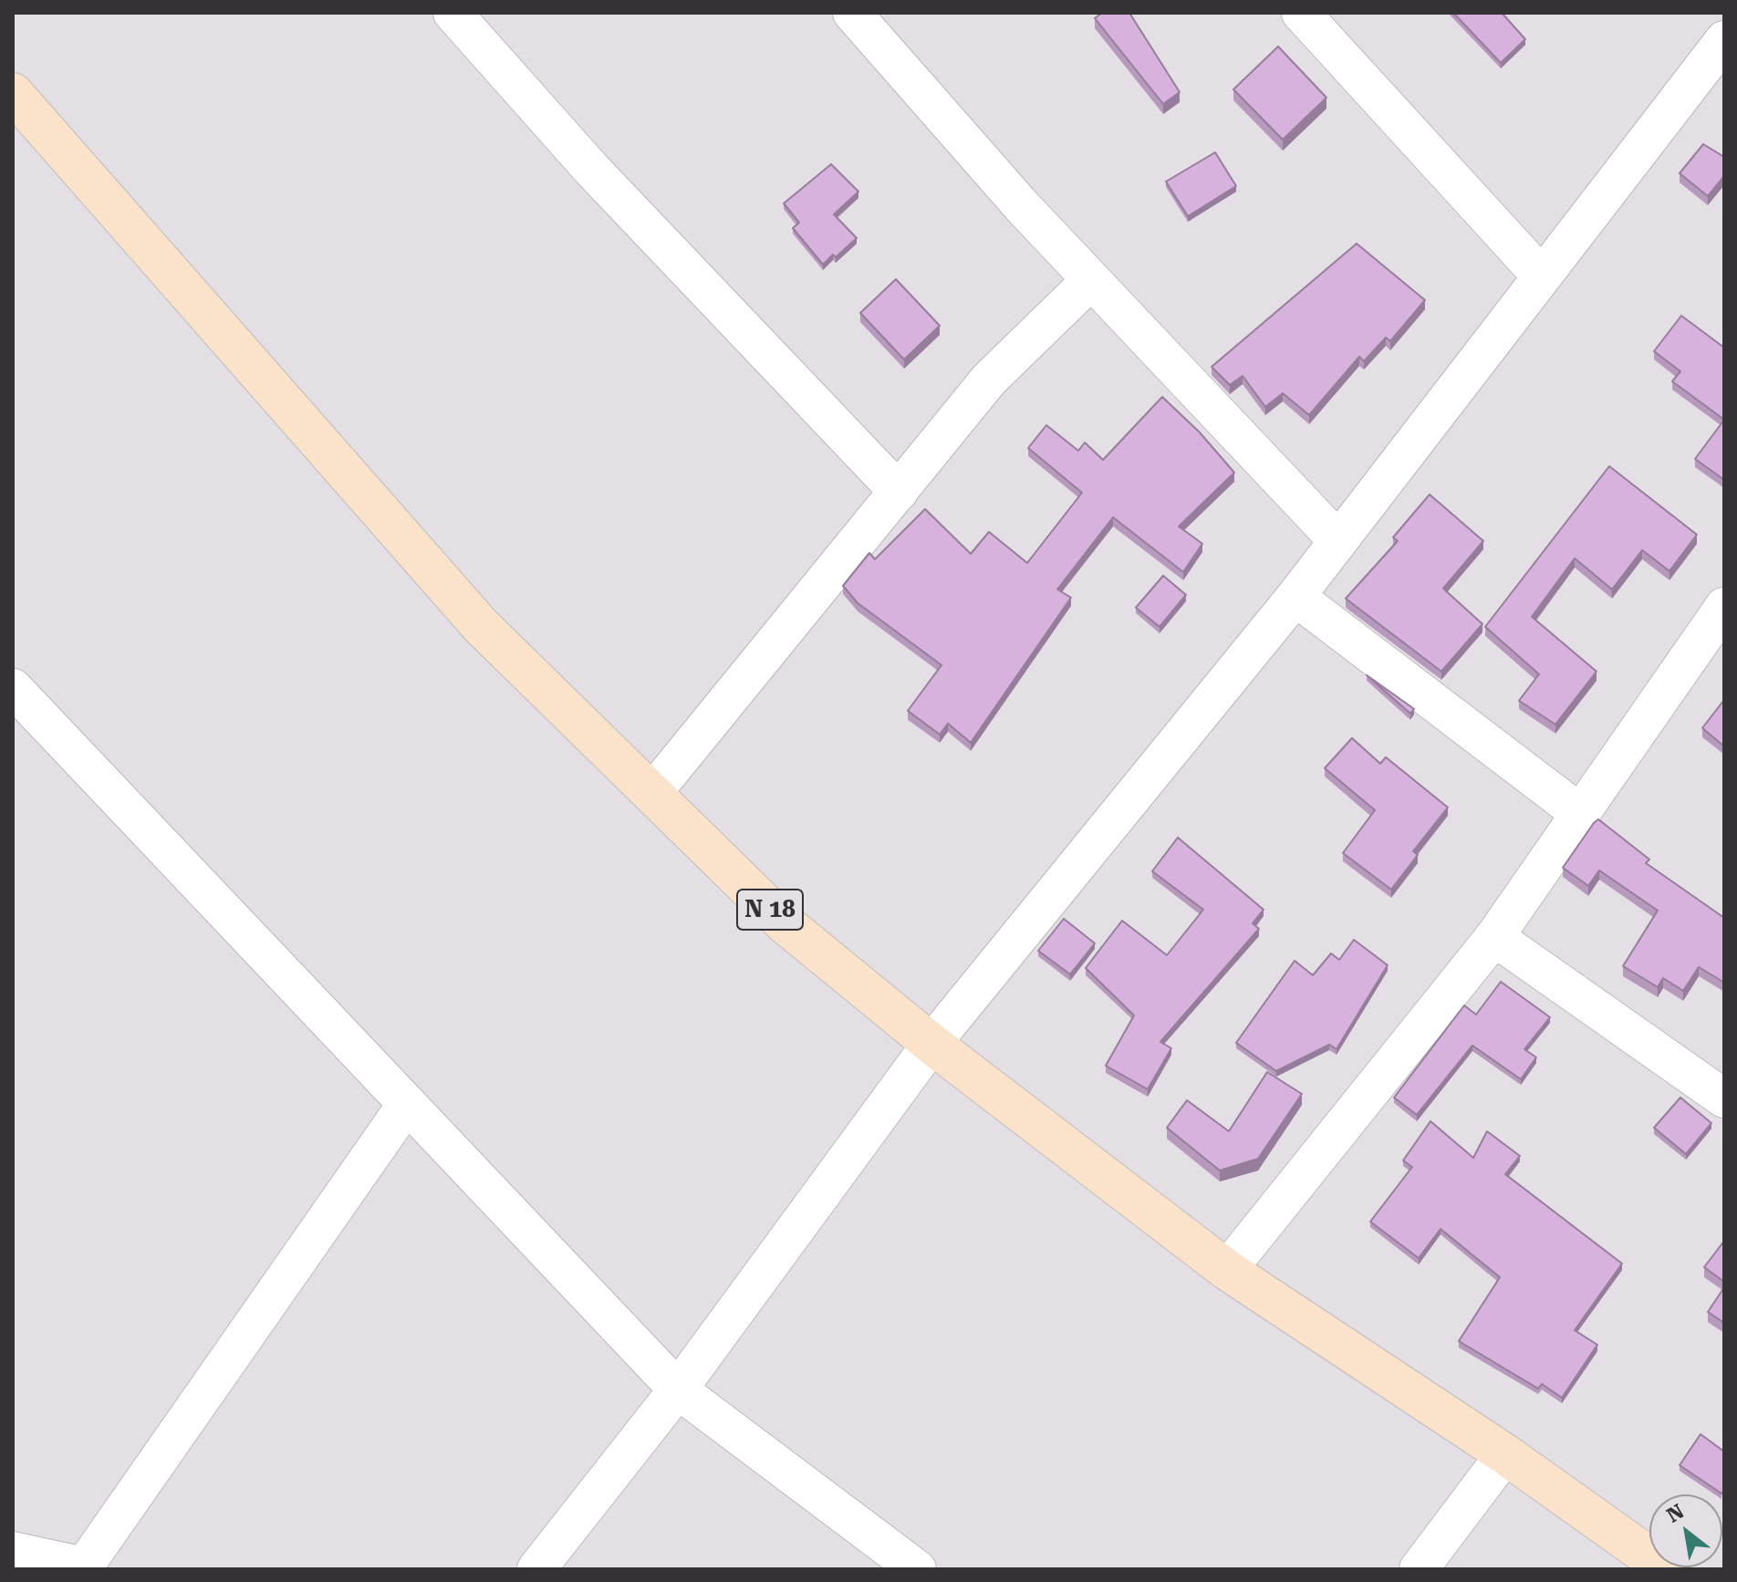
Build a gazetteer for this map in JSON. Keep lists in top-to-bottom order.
{
  "streets": {
    "main road": ["N 18"]
  },
  "north": "top left"
}
